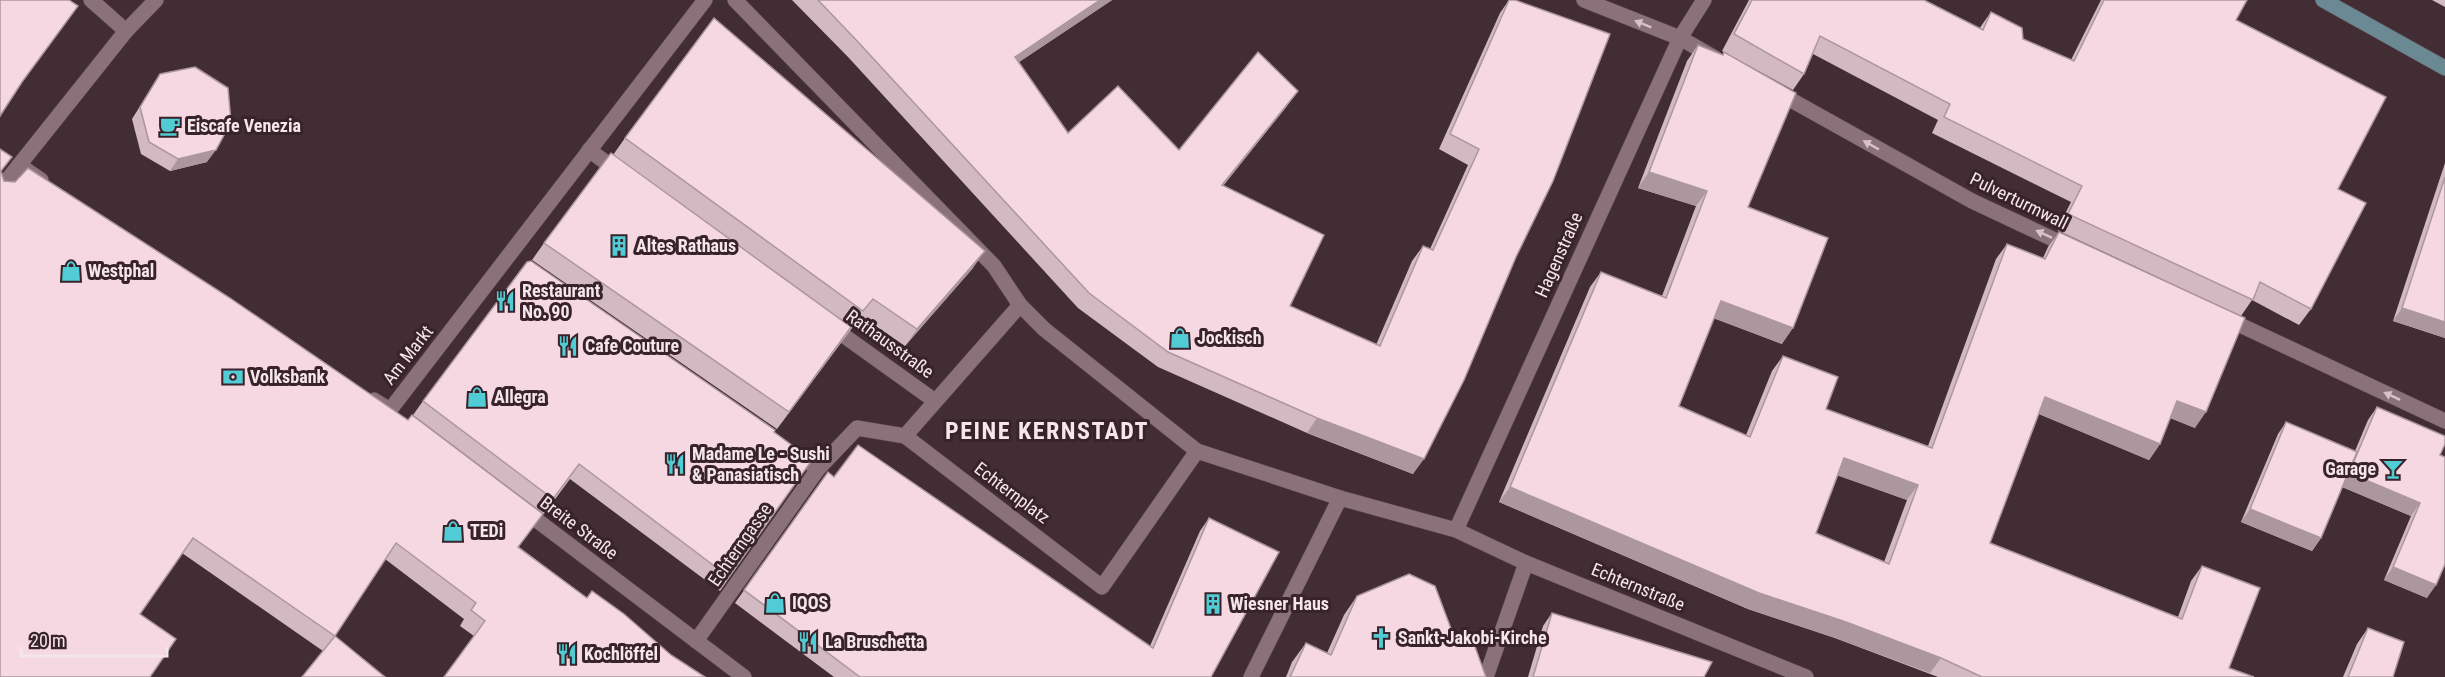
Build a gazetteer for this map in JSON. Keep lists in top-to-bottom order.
{
  "streets": {
    "street": [
      "Pulverturmwall",
      "Hagenstraße",
      "Rathausstraße",
      "Am Markt",
      "Echternplatz",
      "Breite Straße",
      "Echterngasse",
      "Echternstraße"
    ]
  },
  "crossings": [
    ["Hagenstraße", "Echternstraße"],
    ["Echternplatz", "Echterngasse"],
    ["Breite Straße", "Echterngasse"]
  ],
  "one_way": ["Pulverturmwall"],
  "districts": ["PEINE KERNSTADT"],
  "places": {
    "cafe": ["Eiscafe Venezia"],
    "building": ["Altes Rathaus", "Wiesner Haus"],
    "shop": [
      "Westphal",
      "Jockisch",
      "Allegra",
      "TEDi",
      "IQOS"
    ],
    "restaurant": [
      "Restaurant No. 90",
      "Cafe Couture",
      "Madame Le - Sushi & Panasiatisch",
      "La Bruschetta",
      "Kochlöffel"
    ],
    "bank": ["Volksbank"],
    "bar": ["Garage"],
    "church": ["Sankt-Jakobi-Kirche"]
  },
  "scale_bar": "20 m"
}
